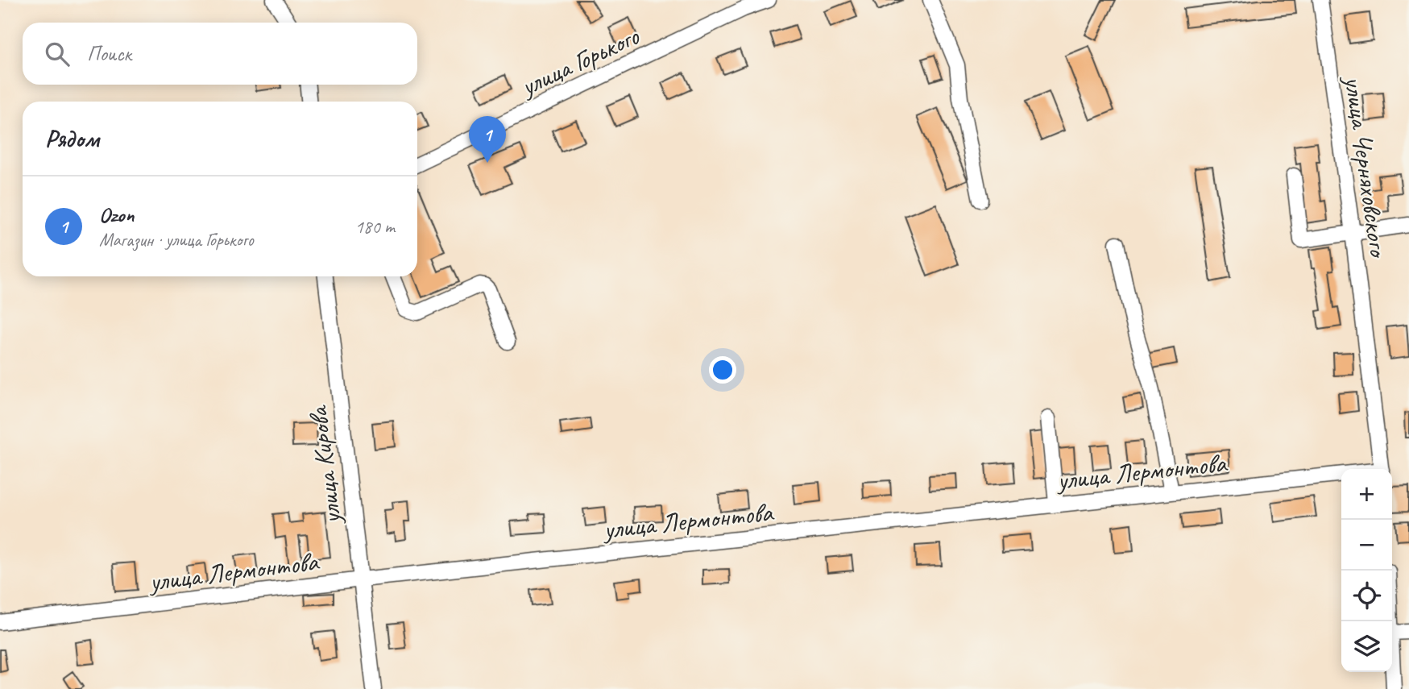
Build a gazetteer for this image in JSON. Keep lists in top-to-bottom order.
{
  "streets": {
    "street": [
      "улица Горького",
      "улица Черняховского",
      "улица Кирова",
      "улица Лермонтова"
    ]
  },
  "crossings": [
    ["улица Кирова", "улица Лермонтова"]
  ],
  "page": {
    "search": "Поиск",
    "heading": "Рядом",
    "pins": "1",
    "list": [
      {
        "mark": "1",
        "name": "Ozon",
        "note": "Магазин · улица Горького",
        "value": "180 m"
      }
    ],
    "map_buttons": ["+", "−"]
  }
}
